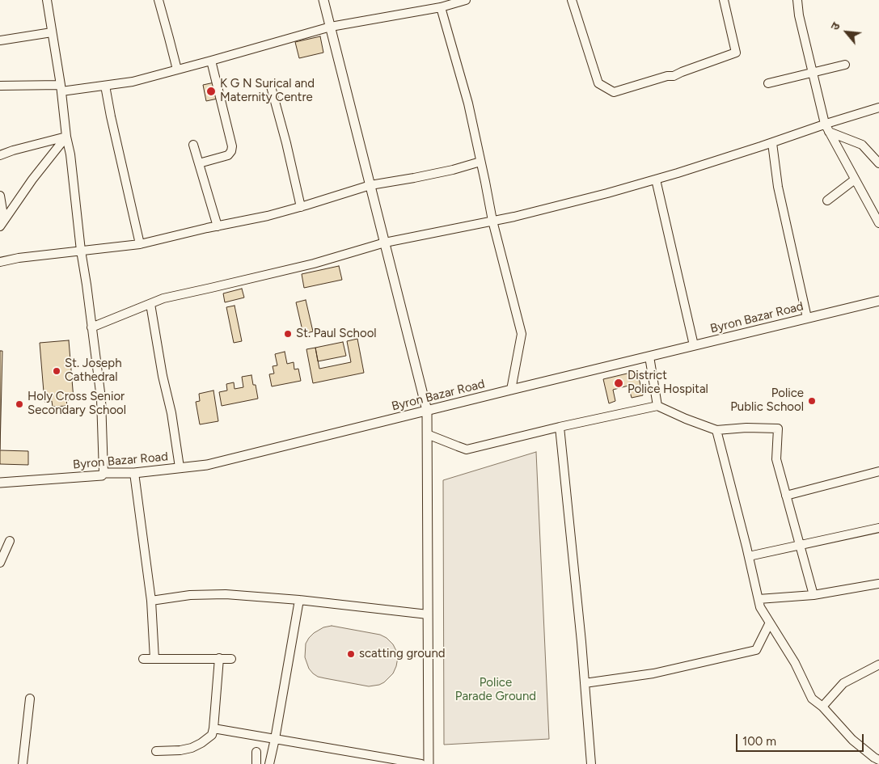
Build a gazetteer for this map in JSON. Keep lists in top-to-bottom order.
{
  "streets": {
    "street": ["Byron Bazar Road"]
  },
  "parks": ["Police Parade Ground"],
  "places": [
    "K G N Surical and Maternity Centre",
    "St. Paul School",
    "St. Joseph Cathedral",
    "District Police Hospital",
    "Police Public School",
    "Holy Cross Senior Secondary School",
    "scatting ground"
  ],
  "scale_bar": "100 m",
  "north": "top left"
}
